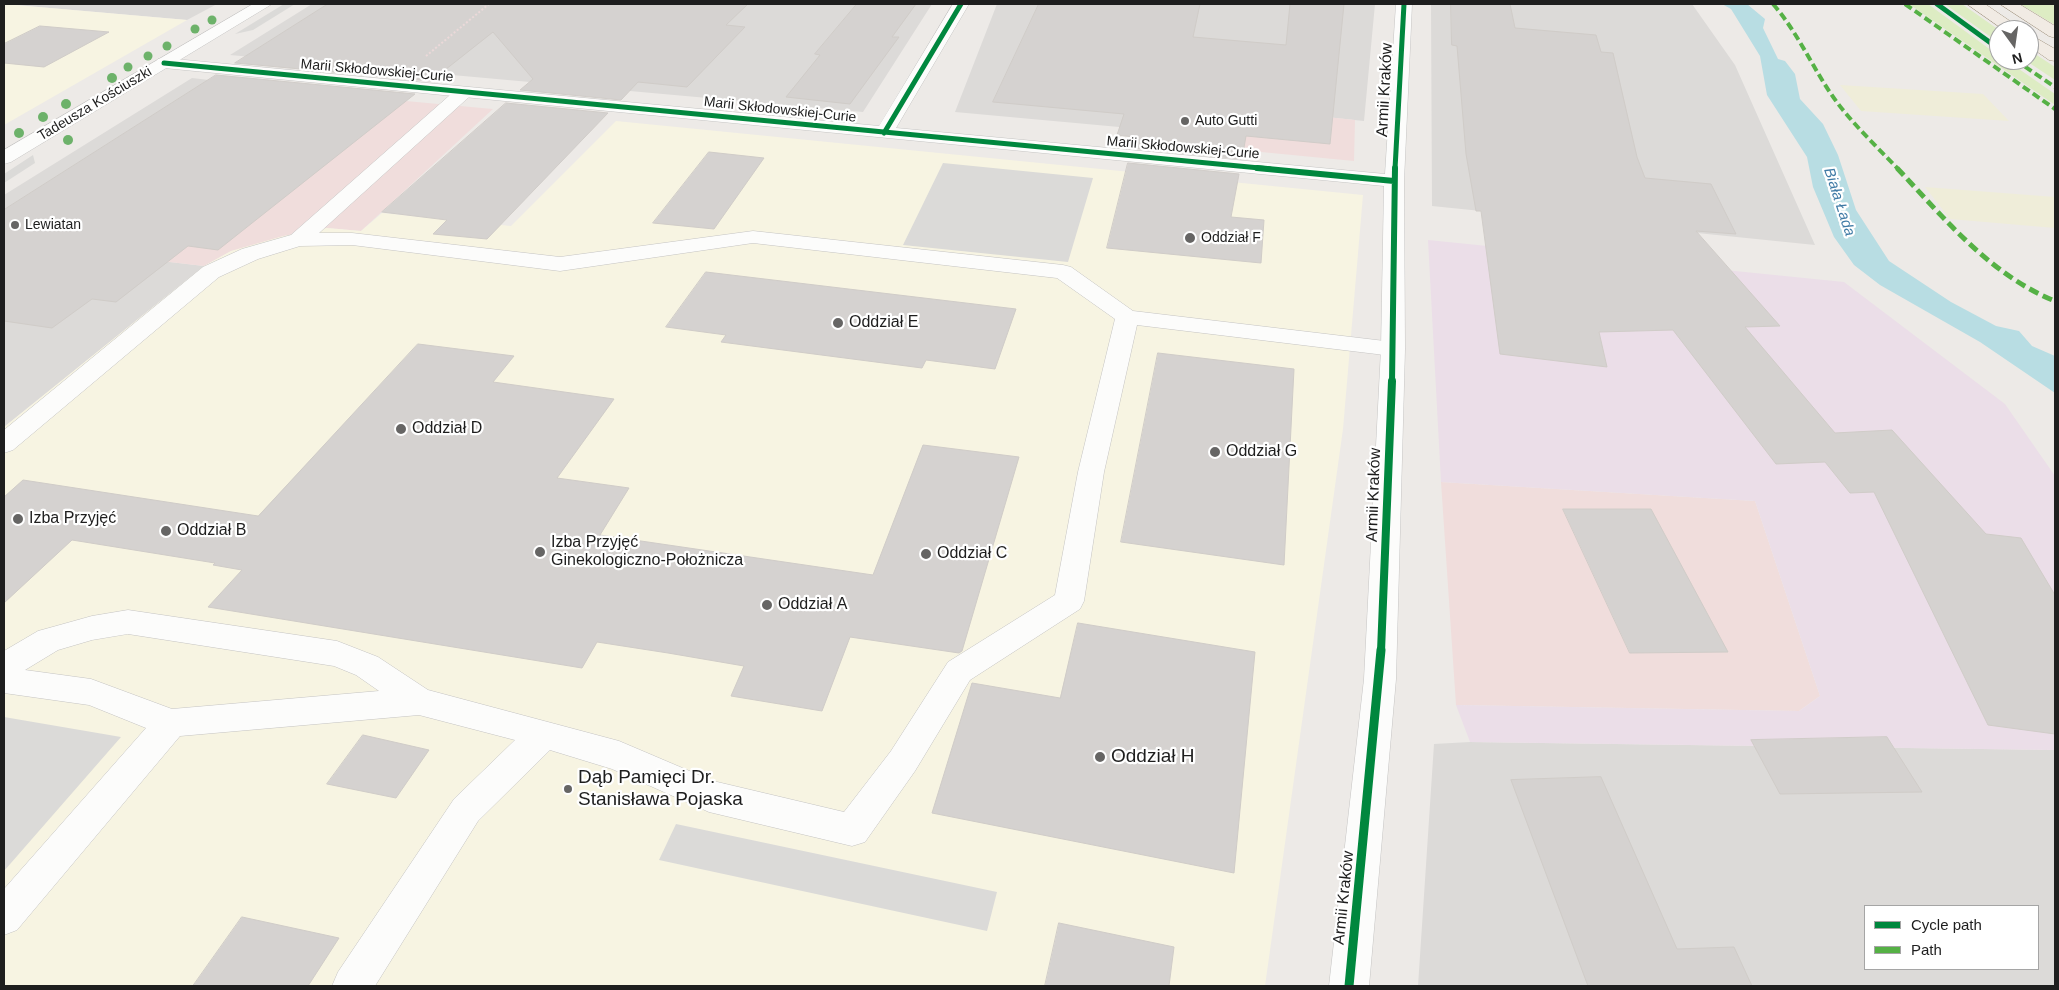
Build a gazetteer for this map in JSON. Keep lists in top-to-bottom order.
{
  "streets": {
    "street": ["Marii Skłodowskiej-Curie", "Armii Kraków", "Tadeusza Kościuszki"]
  },
  "crossings": [
    ["Marii Skłodowskiej-Curie", "Armii Kraków"],
    ["Marii Skłodowskiej-Curie", "Tadeusza Kościuszki"]
  ],
  "water": ["Biała Łada"],
  "places": [
    "Auto Gutti",
    "Lewiatan",
    "Oddział F",
    "Oddział E",
    "Oddział D",
    "Oddział G",
    "Izba Przyjęć",
    "Oddział B",
    "Izba Przyjęć Ginekologiczno-Położnicza",
    "Oddział C",
    "Oddział A",
    "Oddział H",
    "Dąb Pamięci Dr. Stanisława Pojaska"
  ],
  "legend": ["Cycle path", "Path"],
  "north": "bottom"
}
